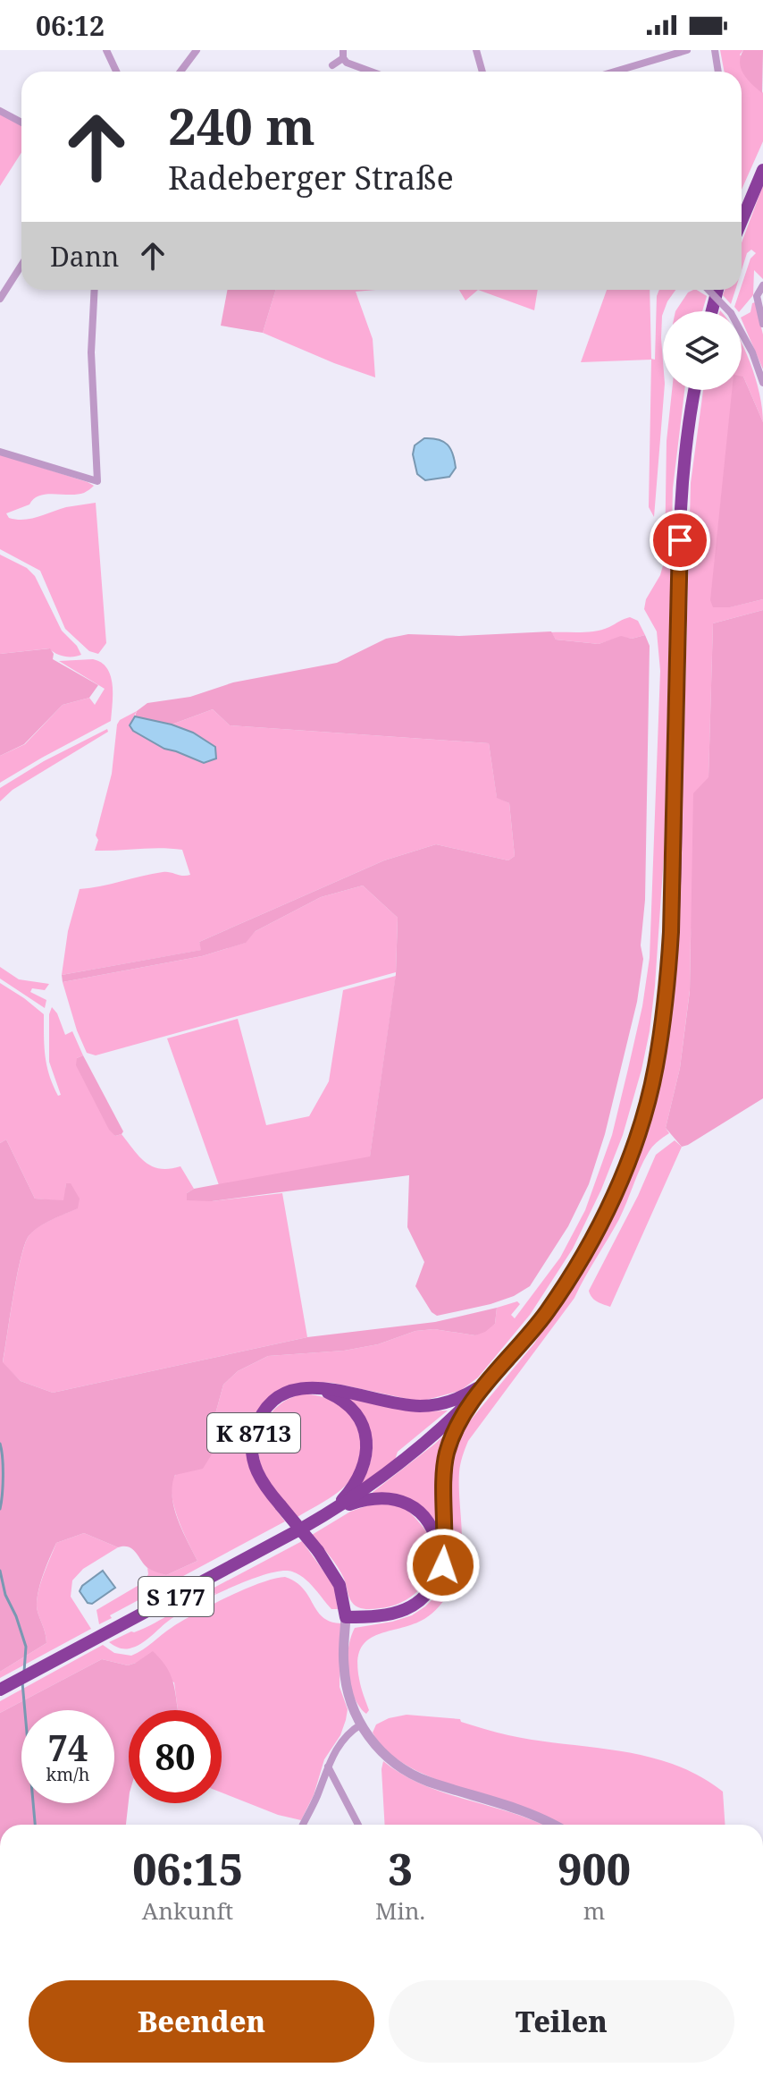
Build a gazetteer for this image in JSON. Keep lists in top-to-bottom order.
{
  "streets": {
    "highway": ["K 8713", "S 177"]
  },
  "page": {
    "status": "06:12",
    "turn": ["240 m", "Radeberger Straße"],
    "then": "Dann",
    "speed": "74 km/h",
    "limit": "80",
    "eta": [
      "06:15",
      "Ankunft",
      "3",
      "Min.",
      "900",
      "m"
    ],
    "buttons": ["Beenden", "Teilen"]
  }
}
